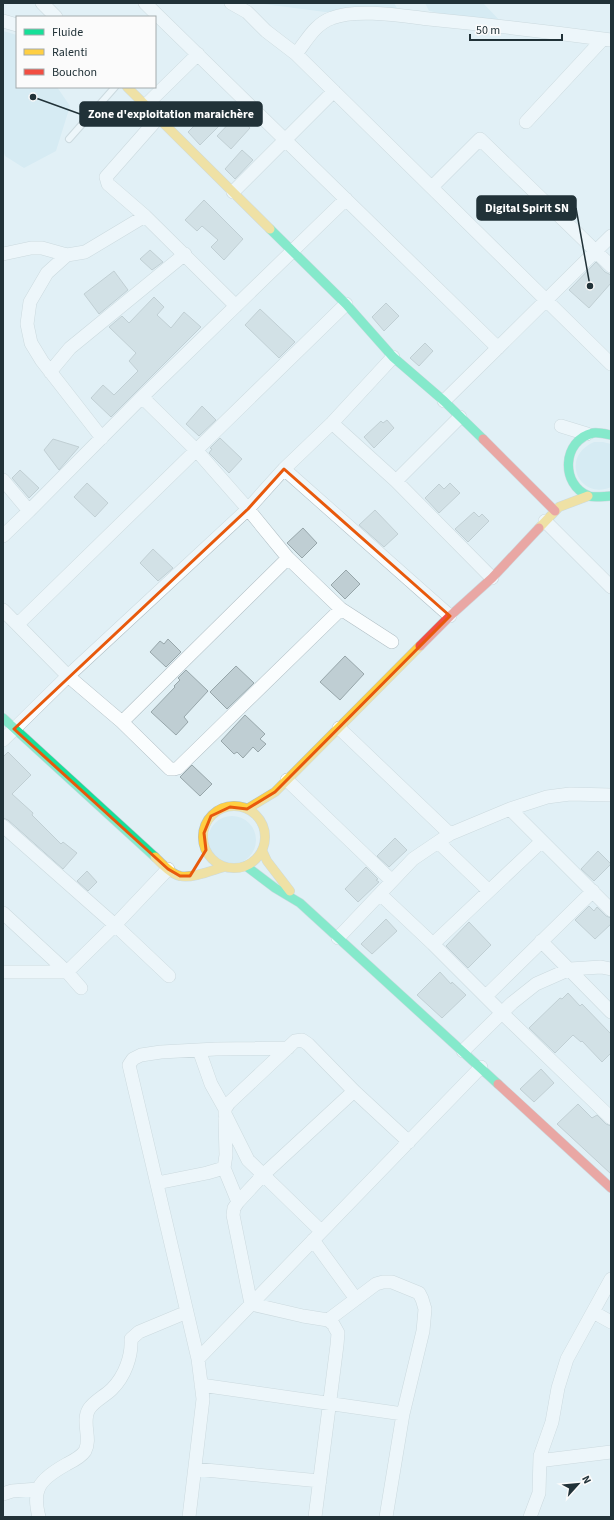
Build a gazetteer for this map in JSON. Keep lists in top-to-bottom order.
{
  "places": ["Zone d'exploitation maraichère", "Digital Spirit SN"],
  "legend": ["Fluide", "Ralenti", "Bouchon"],
  "scale_bar": "50 m",
  "north": "top right"
}
